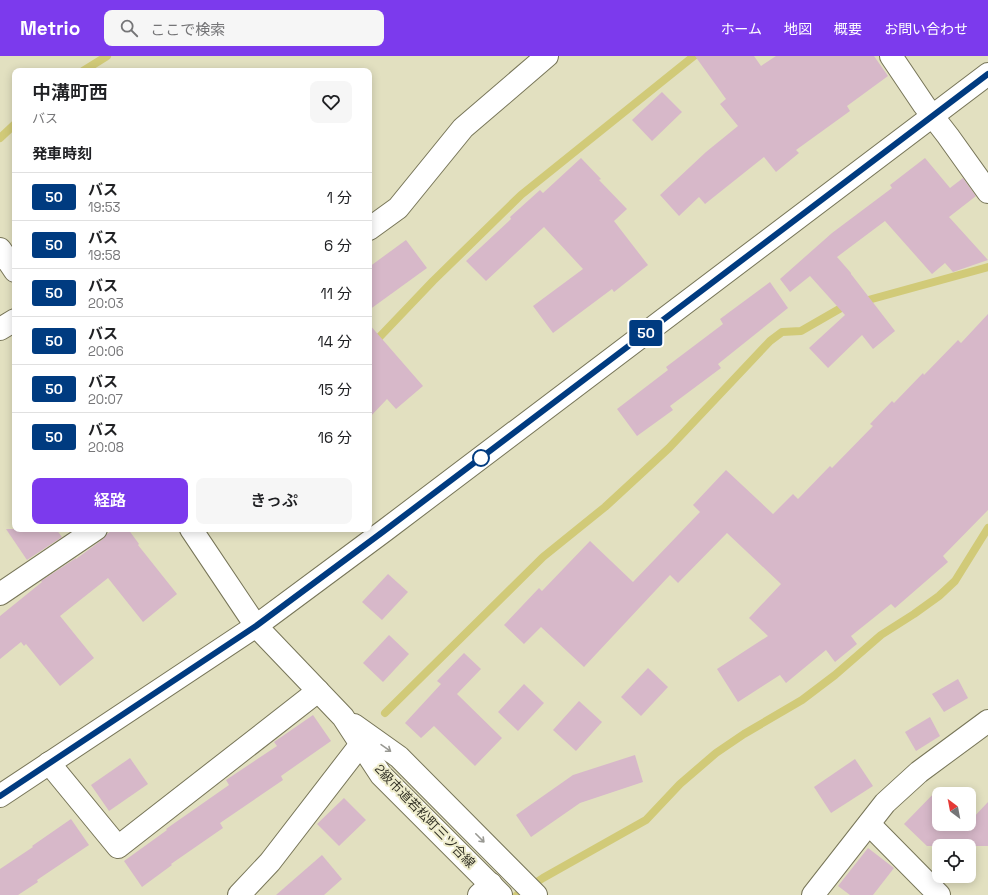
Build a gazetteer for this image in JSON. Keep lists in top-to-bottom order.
{
  "streets": {
    "street": ["2級市道若松町三ツ合線"]
  },
  "lines": ["bus line 50"],
  "north": "top left",
  "page": {
    "header": "Metrio",
    "search": "ここで検索",
    "nav": [
      "ホーム",
      "地図",
      "概要",
      "お問い合わせ"
    ],
    "on_map": "50",
    "heading": [
      ["中溝町西", "バス"],
      "発車時刻"
    ],
    "list": [
      {
        "mark": "50",
        "name": "バス",
        "note": "19:53",
        "value": "1 分"
      },
      {
        "mark": "50",
        "name": "バス",
        "note": "19:58",
        "value": "6 分"
      },
      {
        "mark": "50",
        "name": "バス",
        "note": "20:03",
        "value": "11 分"
      },
      {
        "mark": "50",
        "name": "バス",
        "note": "20:06",
        "value": "14 分"
      },
      {
        "mark": "50",
        "name": "バス",
        "note": "20:07",
        "value": "15 分"
      },
      {
        "mark": "50",
        "name": "バス",
        "note": "20:08",
        "value": "16 分"
      }
    ],
    "buttons": ["経路", "きっぷ"]
  }
}
